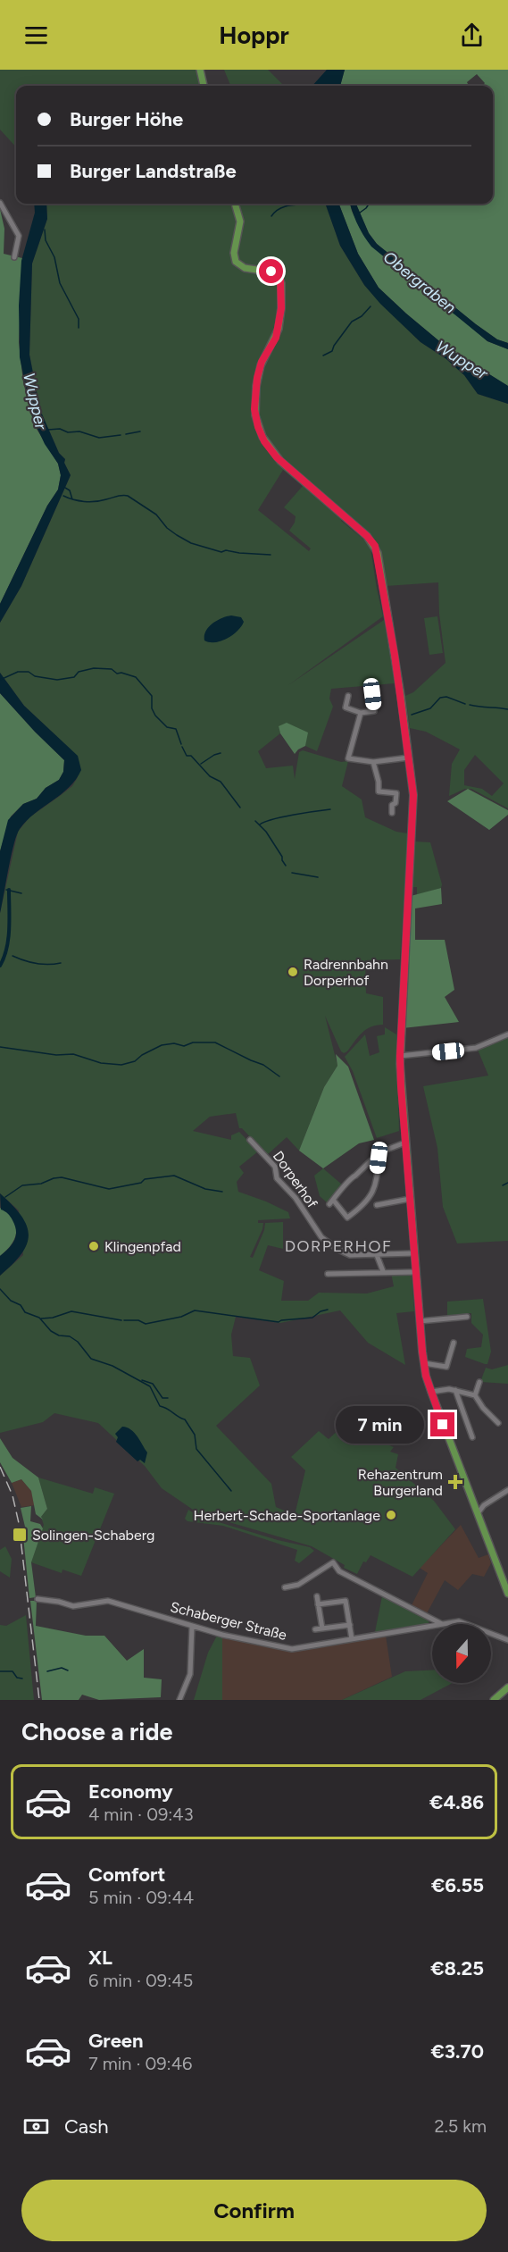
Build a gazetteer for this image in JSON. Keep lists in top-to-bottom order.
{
  "streets": {
    "street": ["Dorperhof", "Schaberger Straße"]
  },
  "districts": ["DORPERHOF"],
  "water": ["Obergraben", "Wupper"],
  "places": {
    "other": ["Radrennbahn Dorperhof", "Klingenpfad", "Herbert-Schade-Sportanlage"],
    "health": ["Rehazentrum Burgerland"],
    "transit": ["Solingen-Schaberg"]
  },
  "north": "bottom",
  "page": {
    "header": "Hoppr",
    "banner": ["Burger Höhe", "Burger Landstraße"],
    "bubble": "7 min",
    "heading": "Choose a ride",
    "list": [
      {
        "name": "Economy",
        "note": "4 min · 09:43",
        "value": "€4.86"
      },
      {
        "name": "Comfort",
        "note": "5 min · 09:44",
        "value": "€6.55"
      },
      {
        "name": "XL",
        "note": "6 min · 09:45",
        "value": "€8.25"
      },
      {
        "name": "Green",
        "note": "7 min · 09:46",
        "value": "€3.70"
      }
    ],
    "pay": ["Cash", "2.5 km"],
    "buttons": "Confirm"
  }
}
